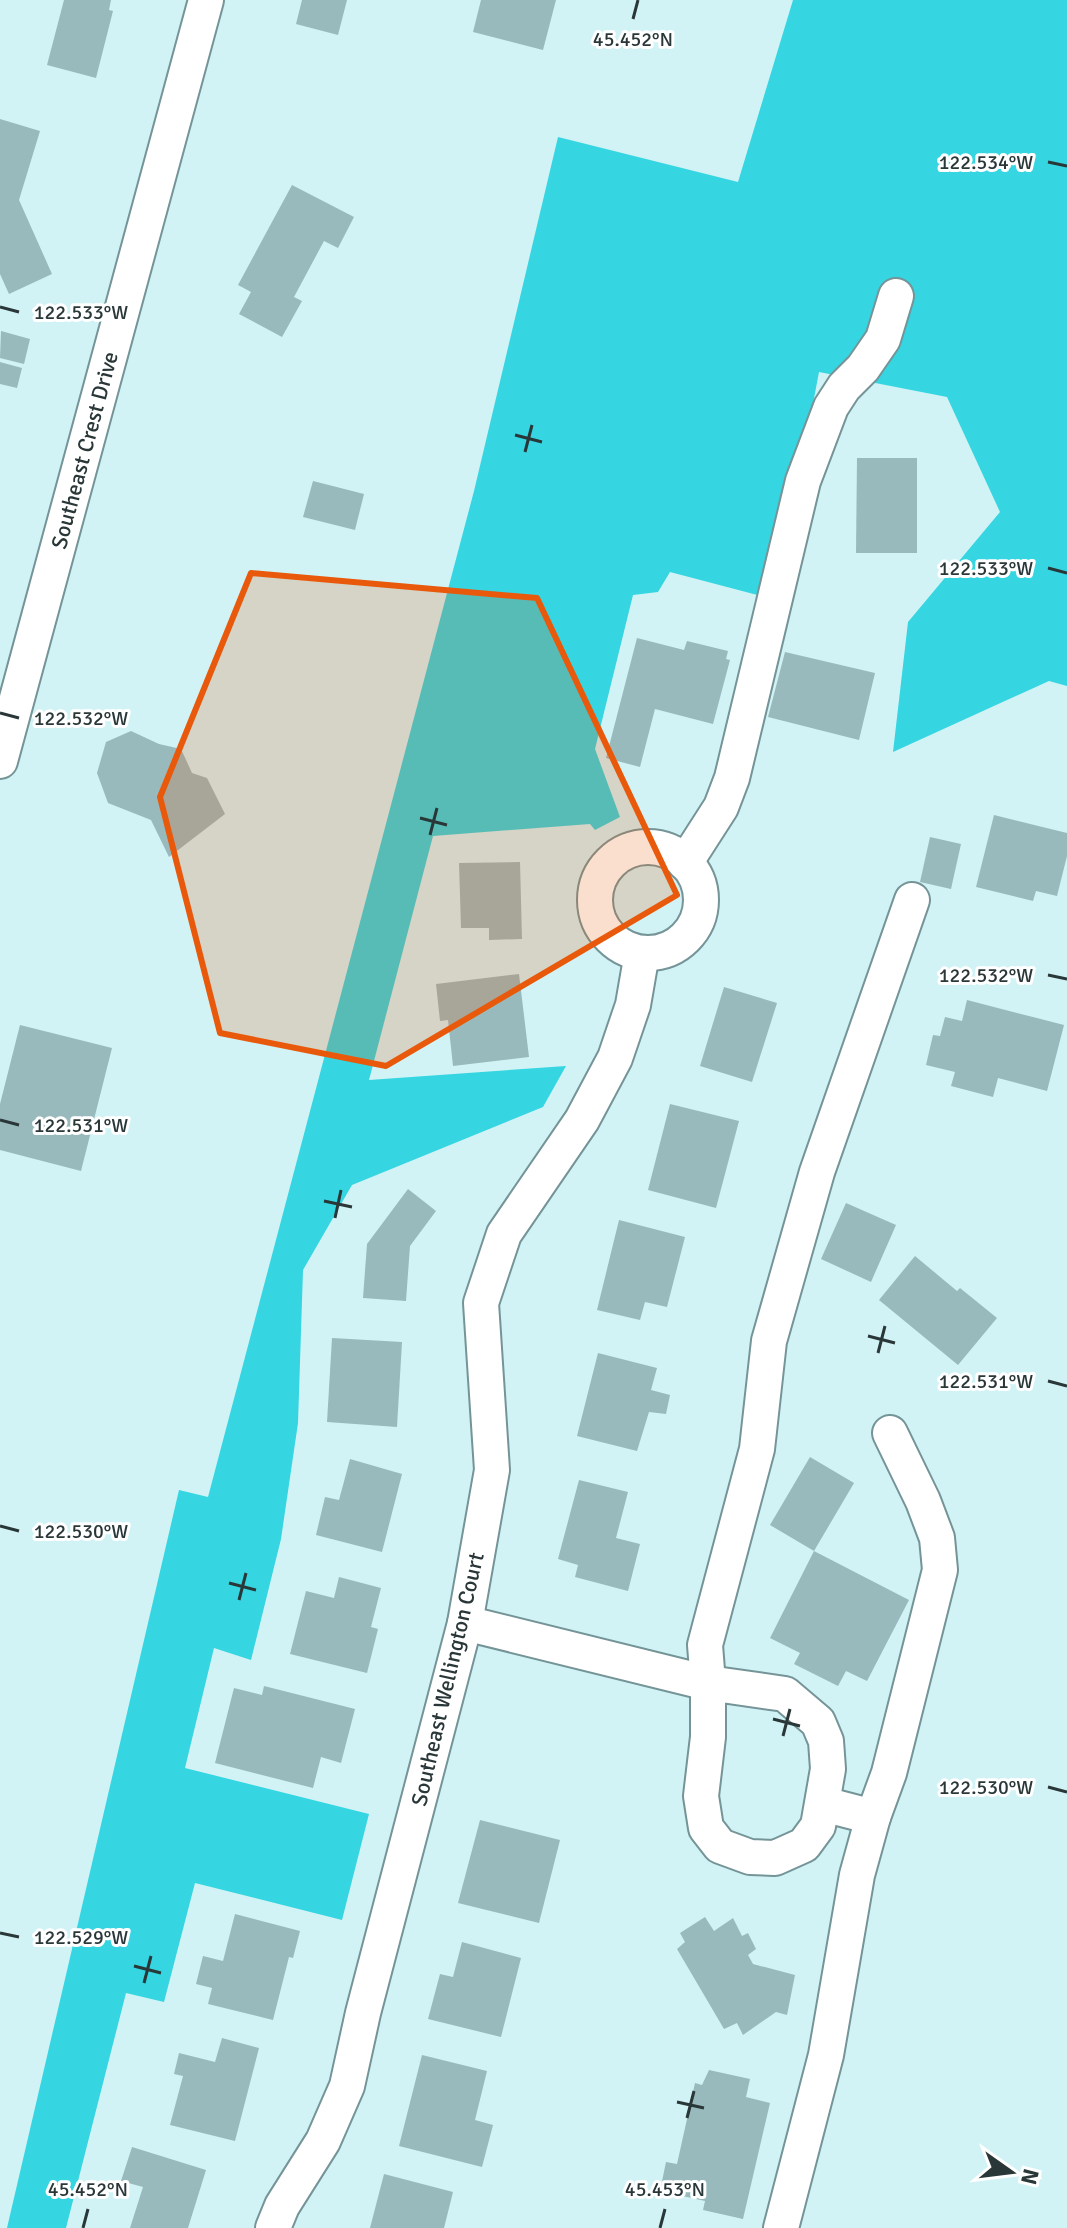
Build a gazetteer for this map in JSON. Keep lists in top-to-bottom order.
{
  "streets": {
    "street": ["Southeast Crest Drive", "Southeast Wellington Court"]
  },
  "north": "right",
  "coordinates": [
    "45.452°N",
    "122.534°W",
    "122.533°W",
    "122.532°W",
    "122.531°W",
    "122.530°W",
    "122.529°W",
    "45.453°N"
  ]
}
